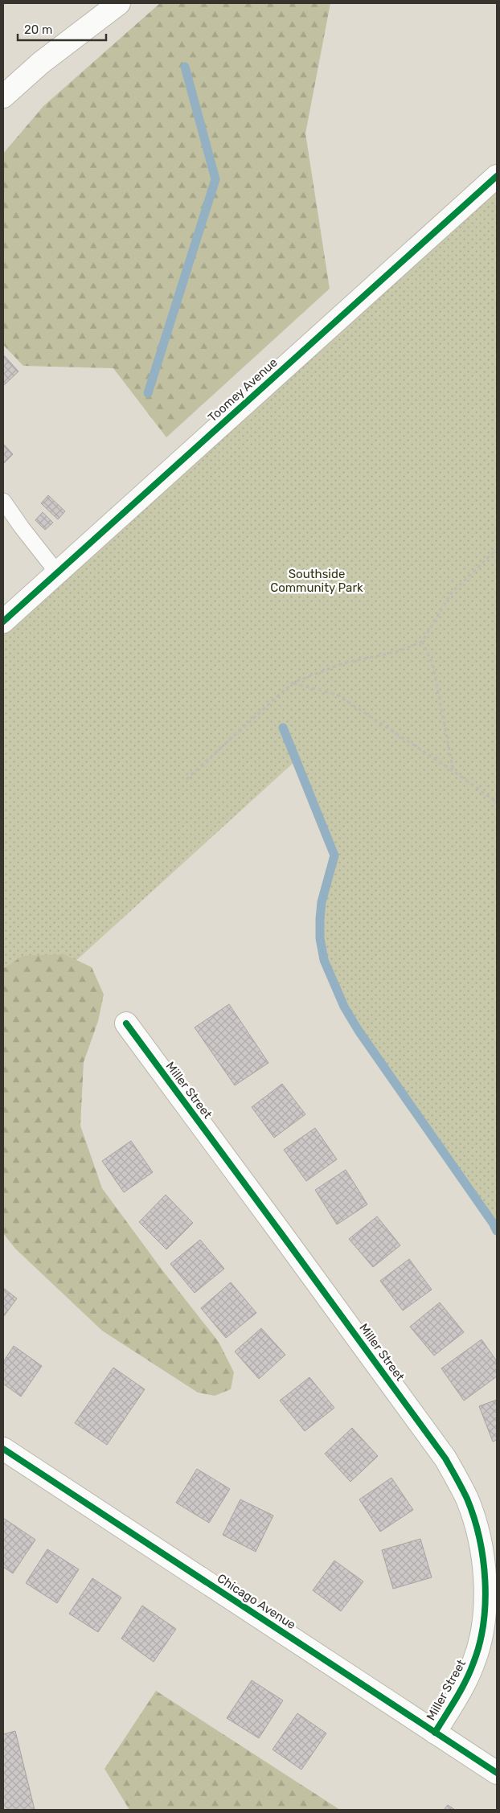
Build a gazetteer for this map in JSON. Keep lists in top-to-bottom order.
{
  "streets": {
    "main road": ["Toomey Avenue", "Miller Street", "Chicago Avenue"]
  },
  "crossings": [
    ["Miller Street", "Chicago Avenue"]
  ],
  "parks": ["Southside Community Park"],
  "scale_bar": "20 m"
}
